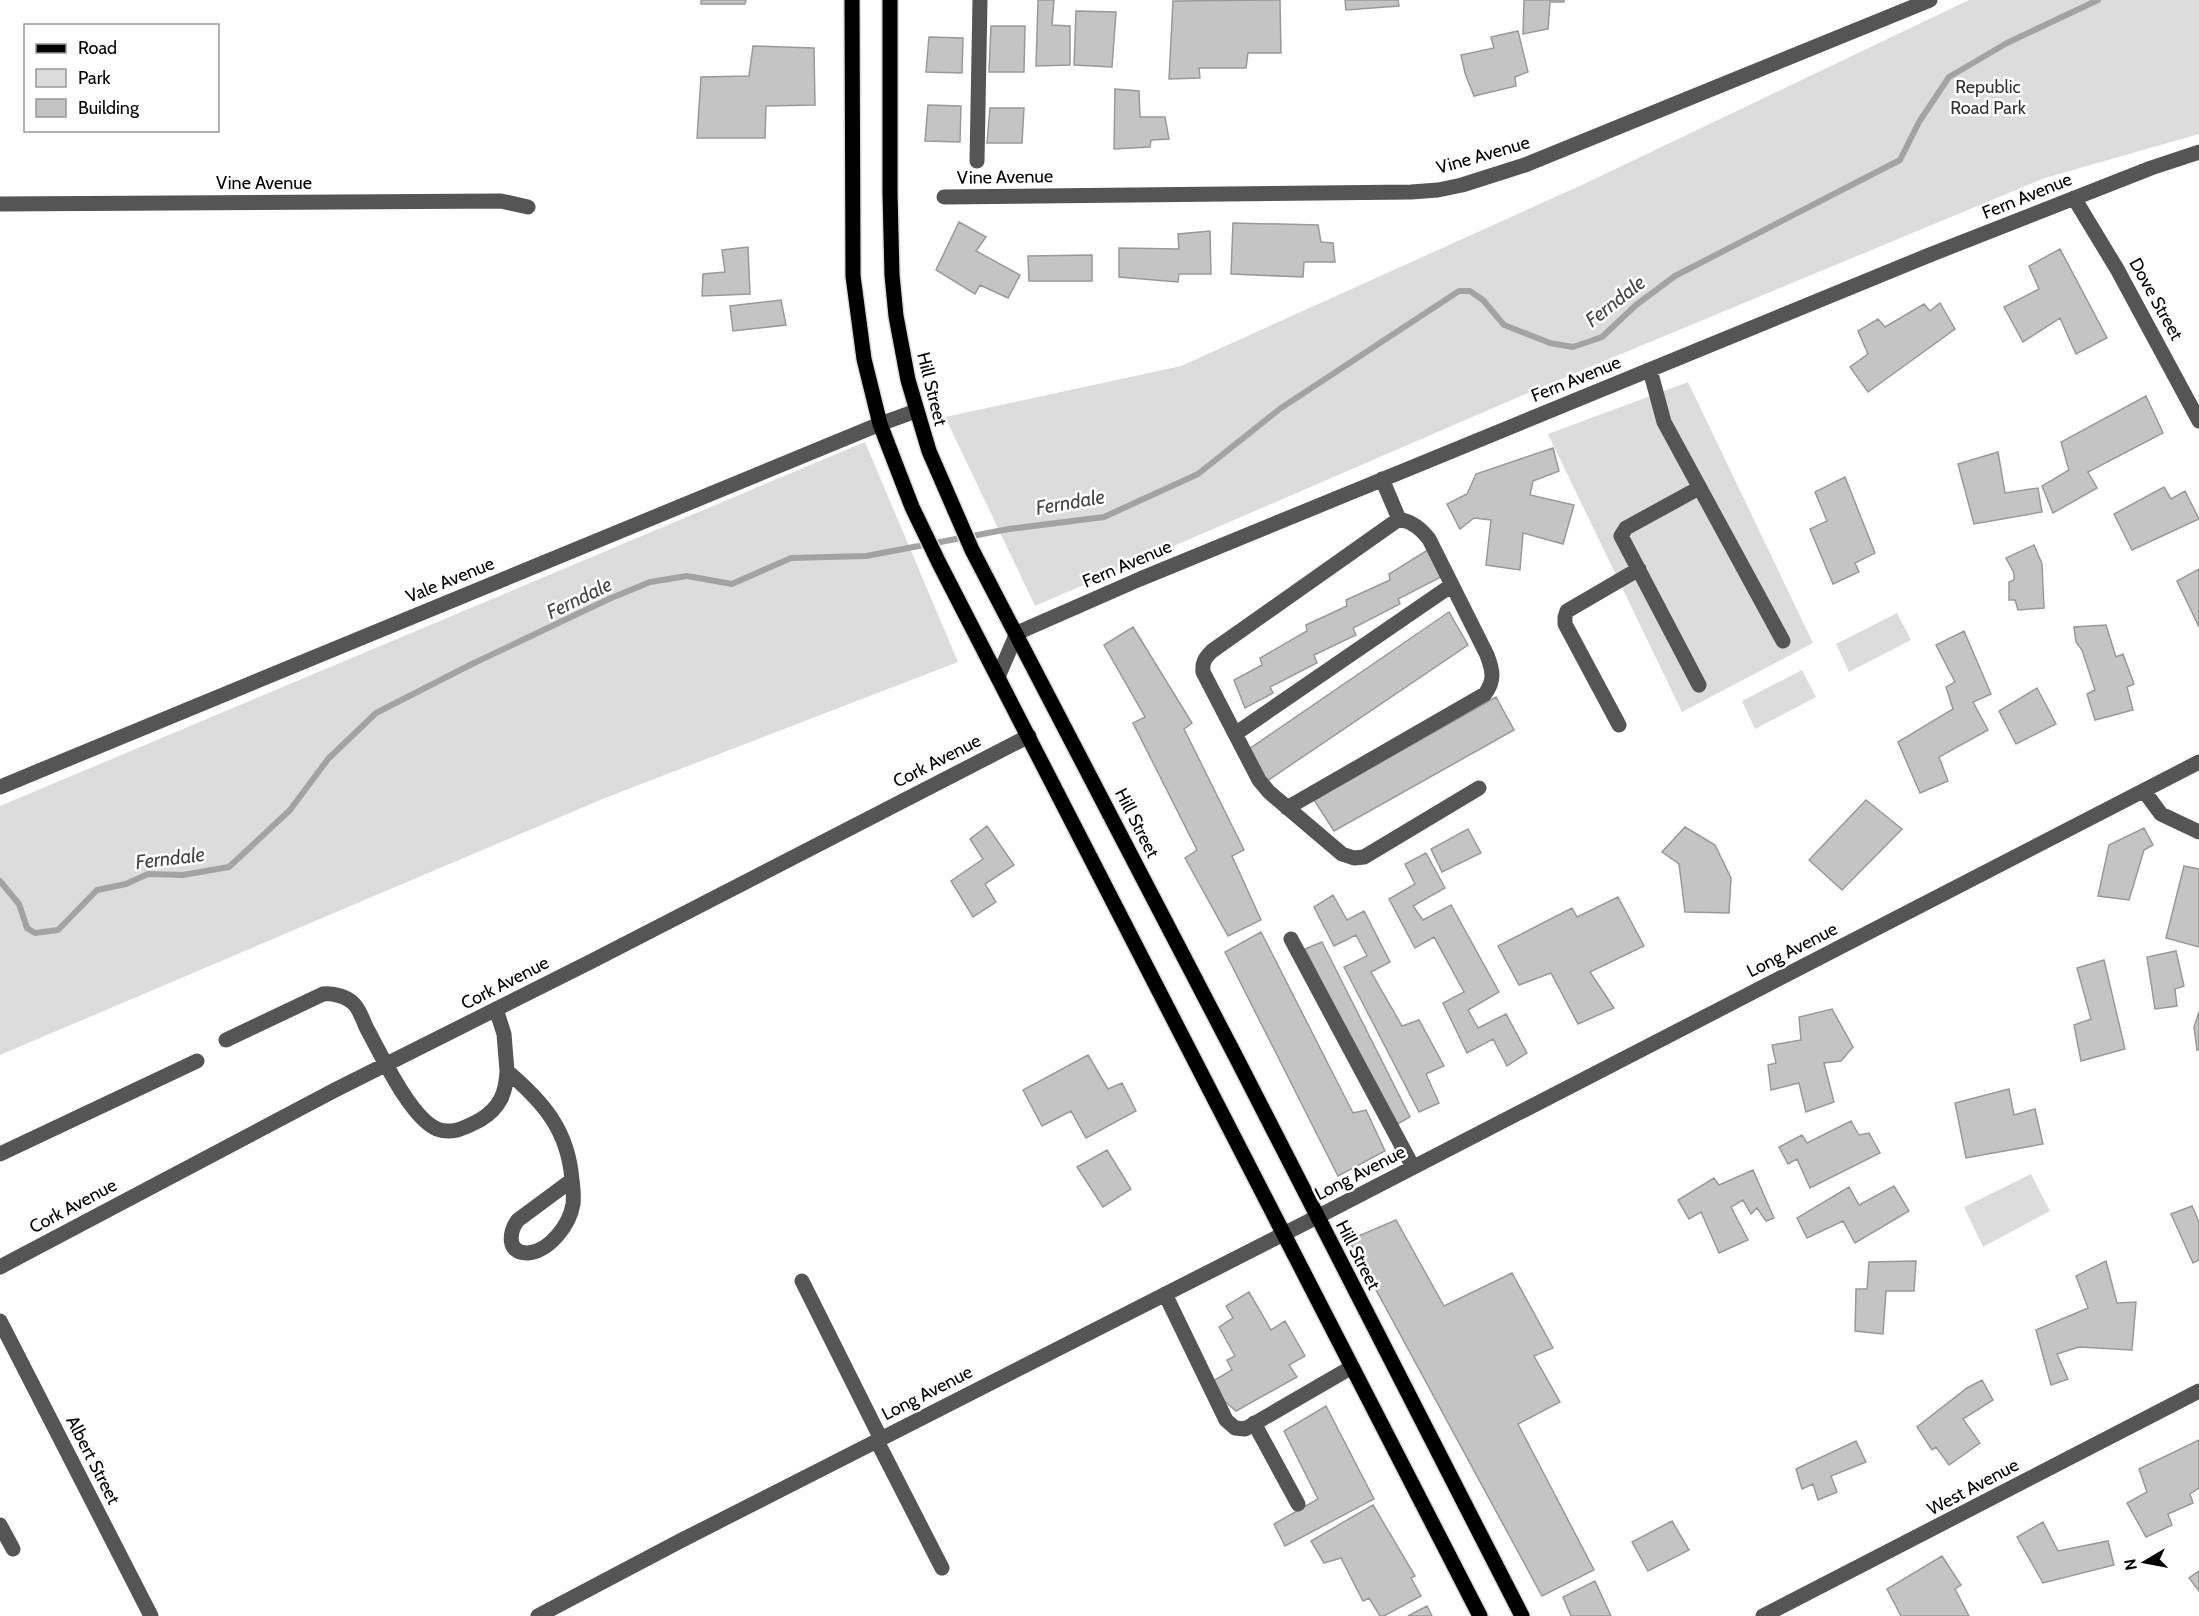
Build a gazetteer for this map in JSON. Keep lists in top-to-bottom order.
{
  "streets": {
    "main road": ["Hill Street"],
    "street": [
      "Vine Avenue",
      "Fern Avenue",
      "Dove Street",
      "Vale Avenue",
      "Cork Avenue",
      "Long Avenue",
      "Albert Street",
      "West Avenue"
    ]
  },
  "crossings": [
    ["Fern Avenue", "Dove Street"],
    ["Fern Avenue", "Hill Street"],
    ["Hill Street", "Vale Avenue"],
    ["Hill Street", "Long Avenue"]
  ],
  "water": ["Ferndale"],
  "parks": ["Republic Road Park"],
  "legend": ["Road", "Park", "Building"],
  "north": "left"
}
